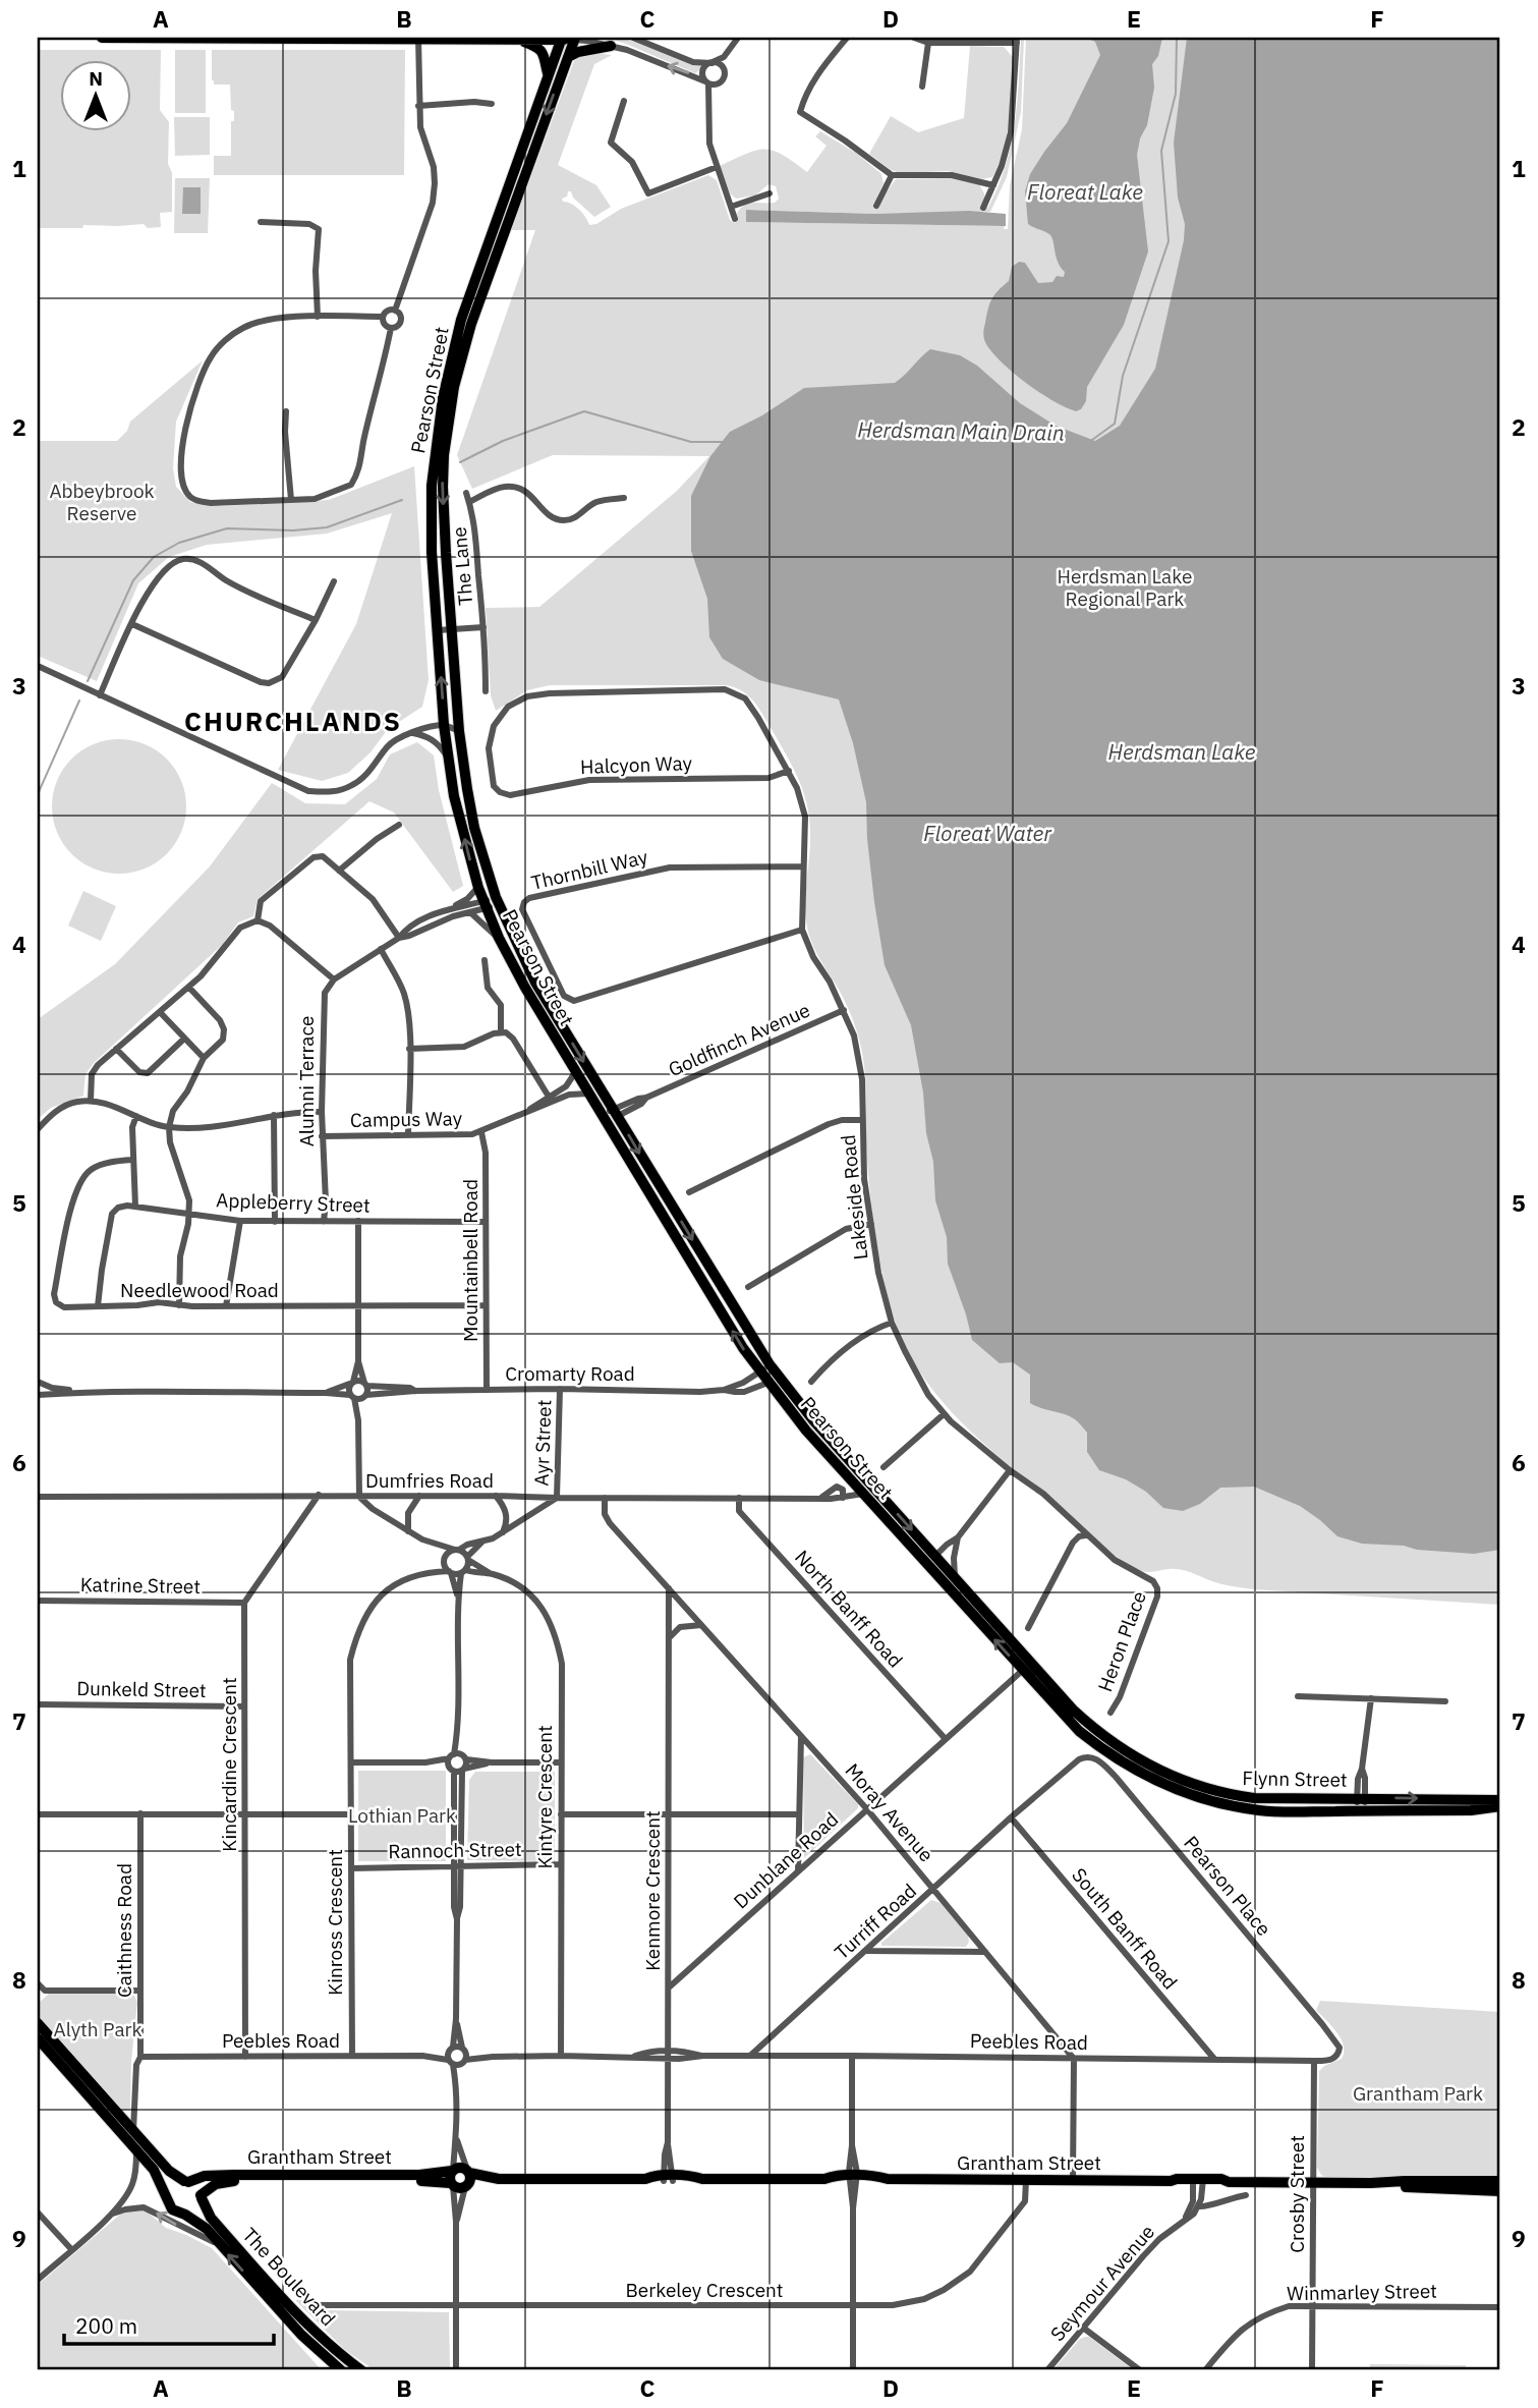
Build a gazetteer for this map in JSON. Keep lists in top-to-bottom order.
{
  "streets": {
    "main road": [
      "Pearson Street",
      "Flynn Street",
      "Grantham Street",
      "The Boulevard"
    ],
    "street": [
      "The Lane",
      "Halcyon Way",
      "Thornbill Way",
      "Goldfinch Avenue",
      "Alumni Terrace",
      "Campus Way",
      "Lakeside Road",
      "Appleberry Street",
      "Mountainbell Road",
      "Needlewood Road",
      "Cromarty Road",
      "Ayr Street",
      "Dumfries Road",
      "Katrine Street",
      "North Banff Road",
      "Heron Place",
      "Dunkeld Street",
      "Kincardine Crescent",
      "Kintyre Crescent",
      "Moray Avenue",
      "Rannoch Street",
      "Dunblane Road",
      "Pearson Place",
      "Kenmore Crescent",
      "Turriff Road",
      "Kinross Crescent",
      "South Banff Road",
      "Caithness Road",
      "Peebles Road",
      "Crosby Street",
      "Seymour Avenue",
      "Berkeley Crescent",
      "Winmarley Street"
    ]
  },
  "crossings": [
    ["Pearson Street", "The Lane"],
    ["Pearson Street", "Goldfinch Avenue"],
    ["Pearson Street", "Campus Way"],
    ["Pearson Street", "Cromarty Road"],
    ["Pearson Street", "Dumfries Road"],
    ["Pearson Street", "Flynn Street"],
    ["Pearson Street", "Dunblane Road"],
    ["Halcyon Way", "Lakeside Road"],
    ["Thornbill Way", "Lakeside Road"],
    ["Goldfinch Avenue", "Lakeside Road"],
    ["Alumni Terrace", "Campus Way"],
    ["Alumni Terrace", "Appleberry Street"],
    ["Campus Way", "Mountainbell Road"],
    ["Lakeside Road", "Heron Place"],
    ["Appleberry Street", "Mountainbell Road"],
    ["Mountainbell Road", "Needlewood Road"],
    ["Mountainbell Road", "Cromarty Road"],
    ["Cromarty Road", "Ayr Street"],
    ["Ayr Street", "Dumfries Road"],
    ["Dumfries Road", "North Banff Road"],
    ["Dumfries Road", "Moray Avenue"],
    ["Katrine Street", "Kincardine Crescent"],
    ["North Banff Road", "Dunblane Road"],
    ["Dunkeld Street", "Kincardine Crescent"],
    ["Kincardine Crescent", "Peebles Road"],
    ["Kintyre Crescent", "Rannoch Street"],
    ["Kintyre Crescent", "Kinross Crescent"],
    ["Kintyre Crescent", "Peebles Road"],
    ["Moray Avenue", "Dunblane Road"],
    ["Moray Avenue", "Kenmore Crescent"],
    ["Moray Avenue", "Turriff Road"],
    ["Moray Avenue", "Peebles Road"],
    ["Rannoch Street", "Kinross Crescent"],
    ["Dunblane Road", "Kenmore Crescent"],
    ["Pearson Place", "Turriff Road"],
    ["Pearson Place", "Peebles Road"],
    ["Kenmore Crescent", "Peebles Road"],
    ["Kenmore Crescent", "Grantham Street"],
    ["Turriff Road", "South Banff Road"],
    ["Turriff Road", "Peebles Road"],
    ["Kinross Crescent", "Peebles Road"],
    ["South Banff Road", "Peebles Road"],
    ["Caithness Road", "Peebles Road"],
    ["Peebles Road", "Crosby Street"],
    ["Grantham Street", "Crosby Street"],
    ["Grantham Street", "The Boulevard"],
    ["Grantham Street", "Berkeley Crescent"],
    ["Crosby Street", "Winmarley Street"]
  ],
  "districts": ["CHURCHLANDS"],
  "water": [
    "Floreat Lake",
    "Herdsman Main Drain",
    "Herdsman Lake",
    "Floreat Water"
  ],
  "parks": [
    "Abbeybrook Reserve",
    "Herdsman Lake Regional Park",
    "Lothian Park",
    "Alyth Park",
    "Grantham Park"
  ],
  "scale_bar": "200 m",
  "north": "top",
  "grid": {
    "columns": [
      "A",
      "B",
      "C",
      "D",
      "E",
      "F"
    ],
    "rows": [
      "1",
      "2",
      "3",
      "4",
      "5",
      "6",
      "7",
      "8",
      "9"
    ]
  }
}
